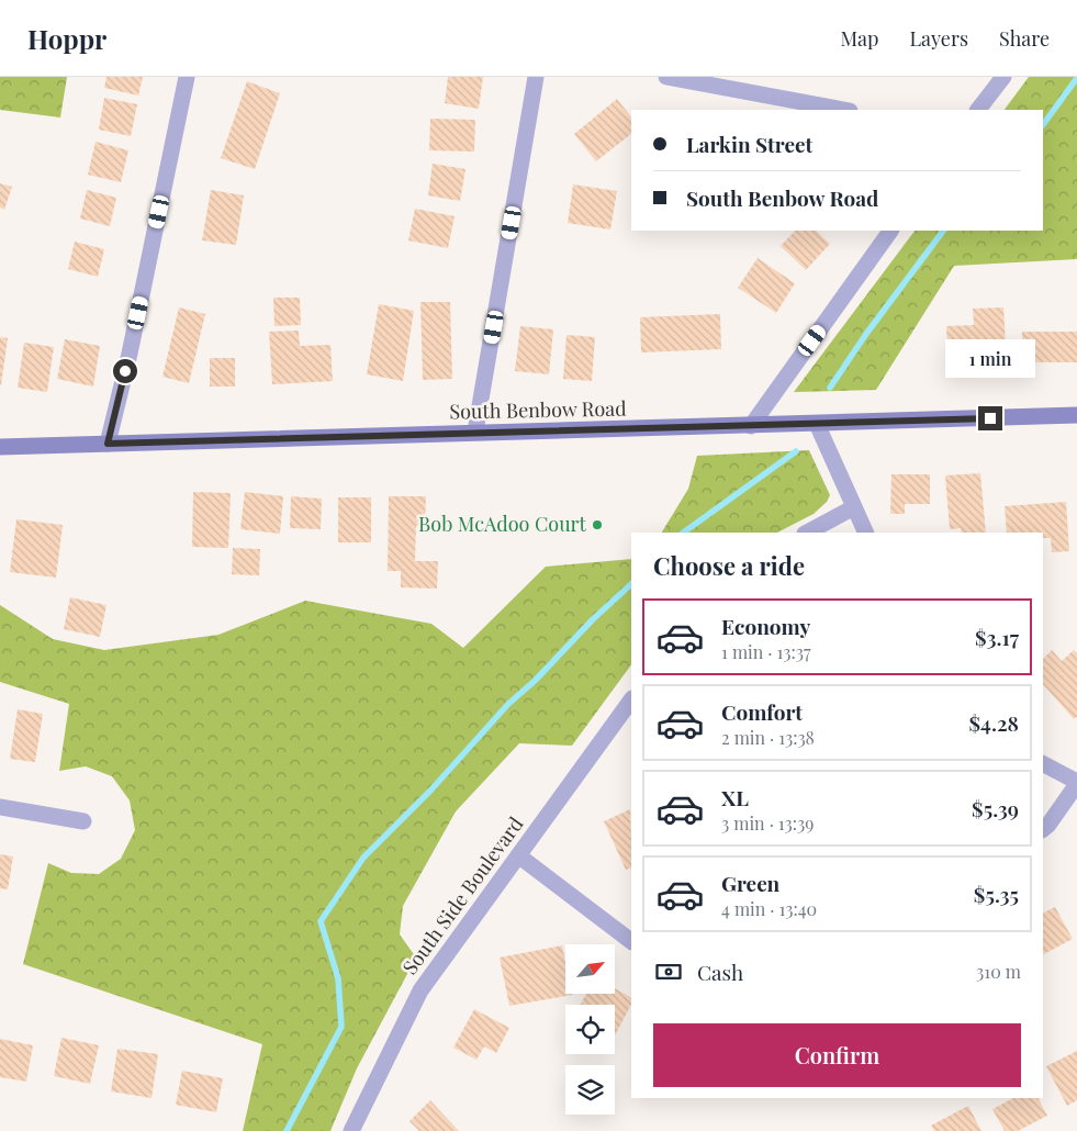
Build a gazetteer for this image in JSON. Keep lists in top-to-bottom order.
{
  "streets": {
    "main road": ["South Benbow Road"],
    "street": ["South Side Boulevard"]
  },
  "places": ["Bob McAdoo Court"],
  "north": "top right",
  "page": {
    "header": "Hoppr",
    "nav": ["Map", "Layers", "Share"],
    "banner": ["Larkin Street", "South Benbow Road"],
    "bubble": "1 min",
    "heading": "Choose a ride",
    "list": [
      {
        "name": "Economy",
        "note": "1 min · 13:37",
        "value": "$3.17"
      },
      {
        "name": "Comfort",
        "note": "2 min · 13:38",
        "value": "$4.28"
      },
      {
        "name": "XL",
        "note": "3 min · 13:39",
        "value": "$5.39"
      },
      {
        "name": "Green",
        "note": "4 min · 13:40",
        "value": "$5.35"
      }
    ],
    "pay": ["Cash", "310 m"],
    "buttons": "Confirm"
  }
}
